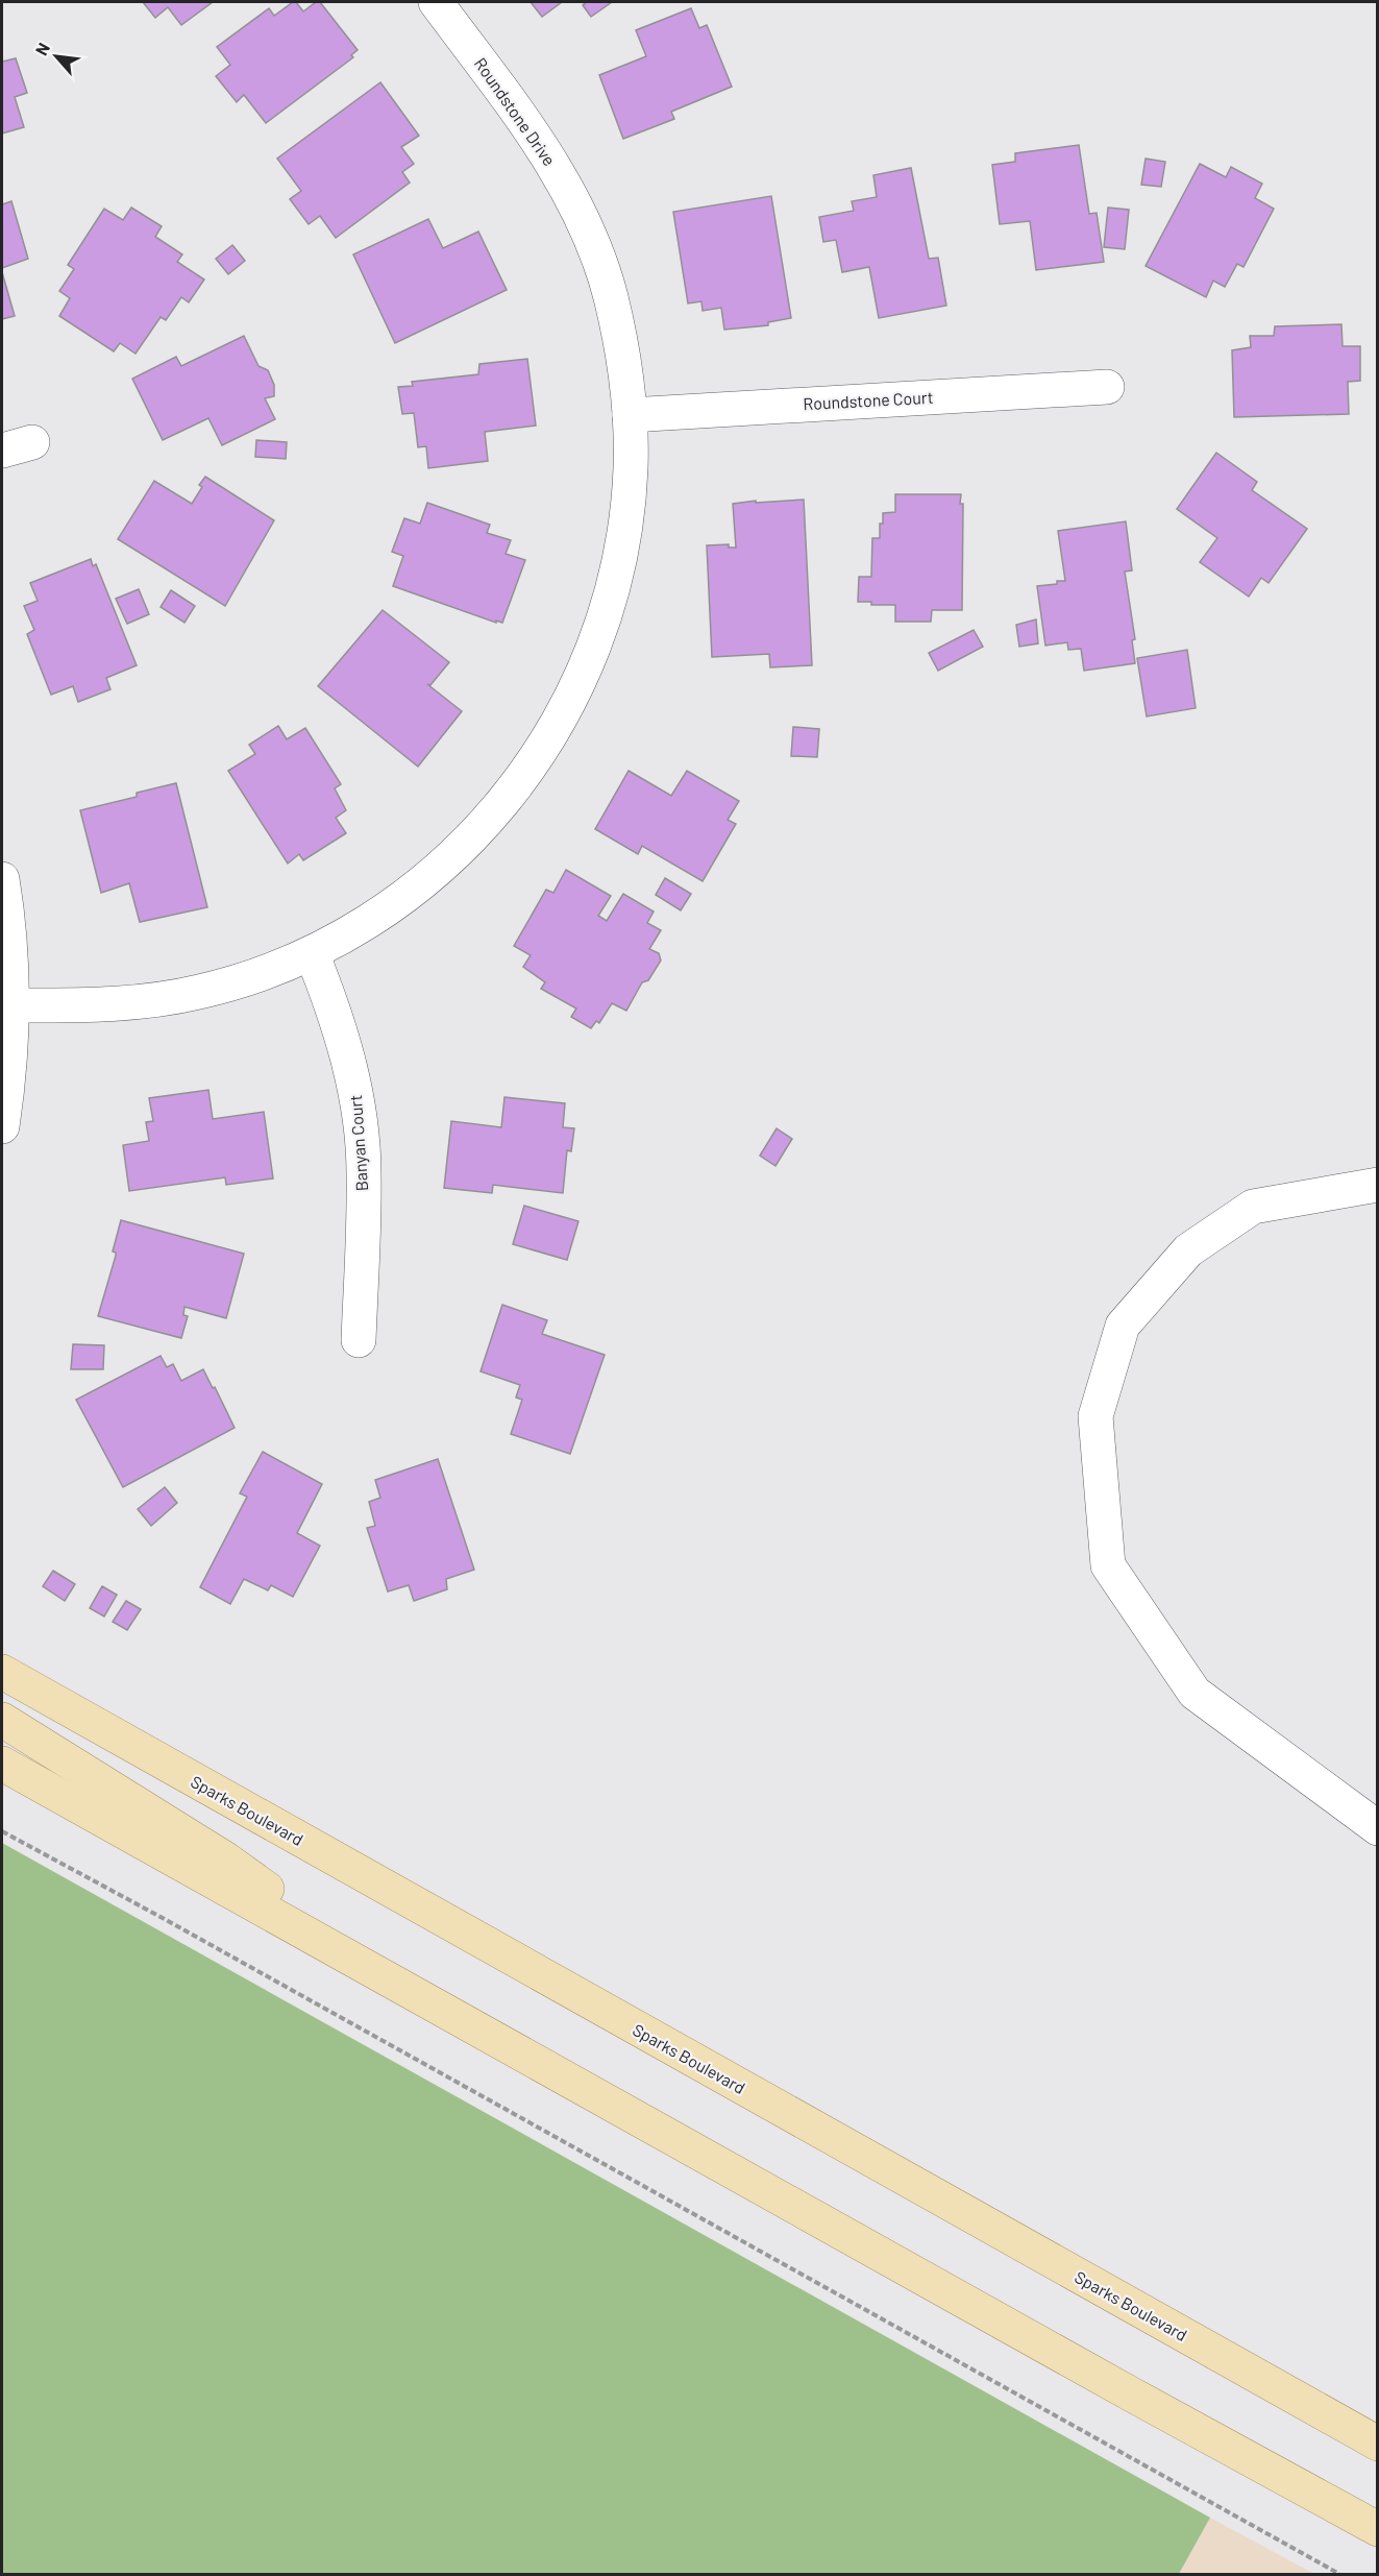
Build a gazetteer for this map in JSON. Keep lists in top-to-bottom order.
{
  "streets": {
    "main road": ["Sparks Boulevard"],
    "street": ["Roundstone Drive", "Roundstone Court", "Banyan Court"]
  },
  "crossings": [
    ["Roundstone Drive", "Roundstone Court"],
    ["Roundstone Drive", "Banyan Court"]
  ],
  "north": "top left"
}
